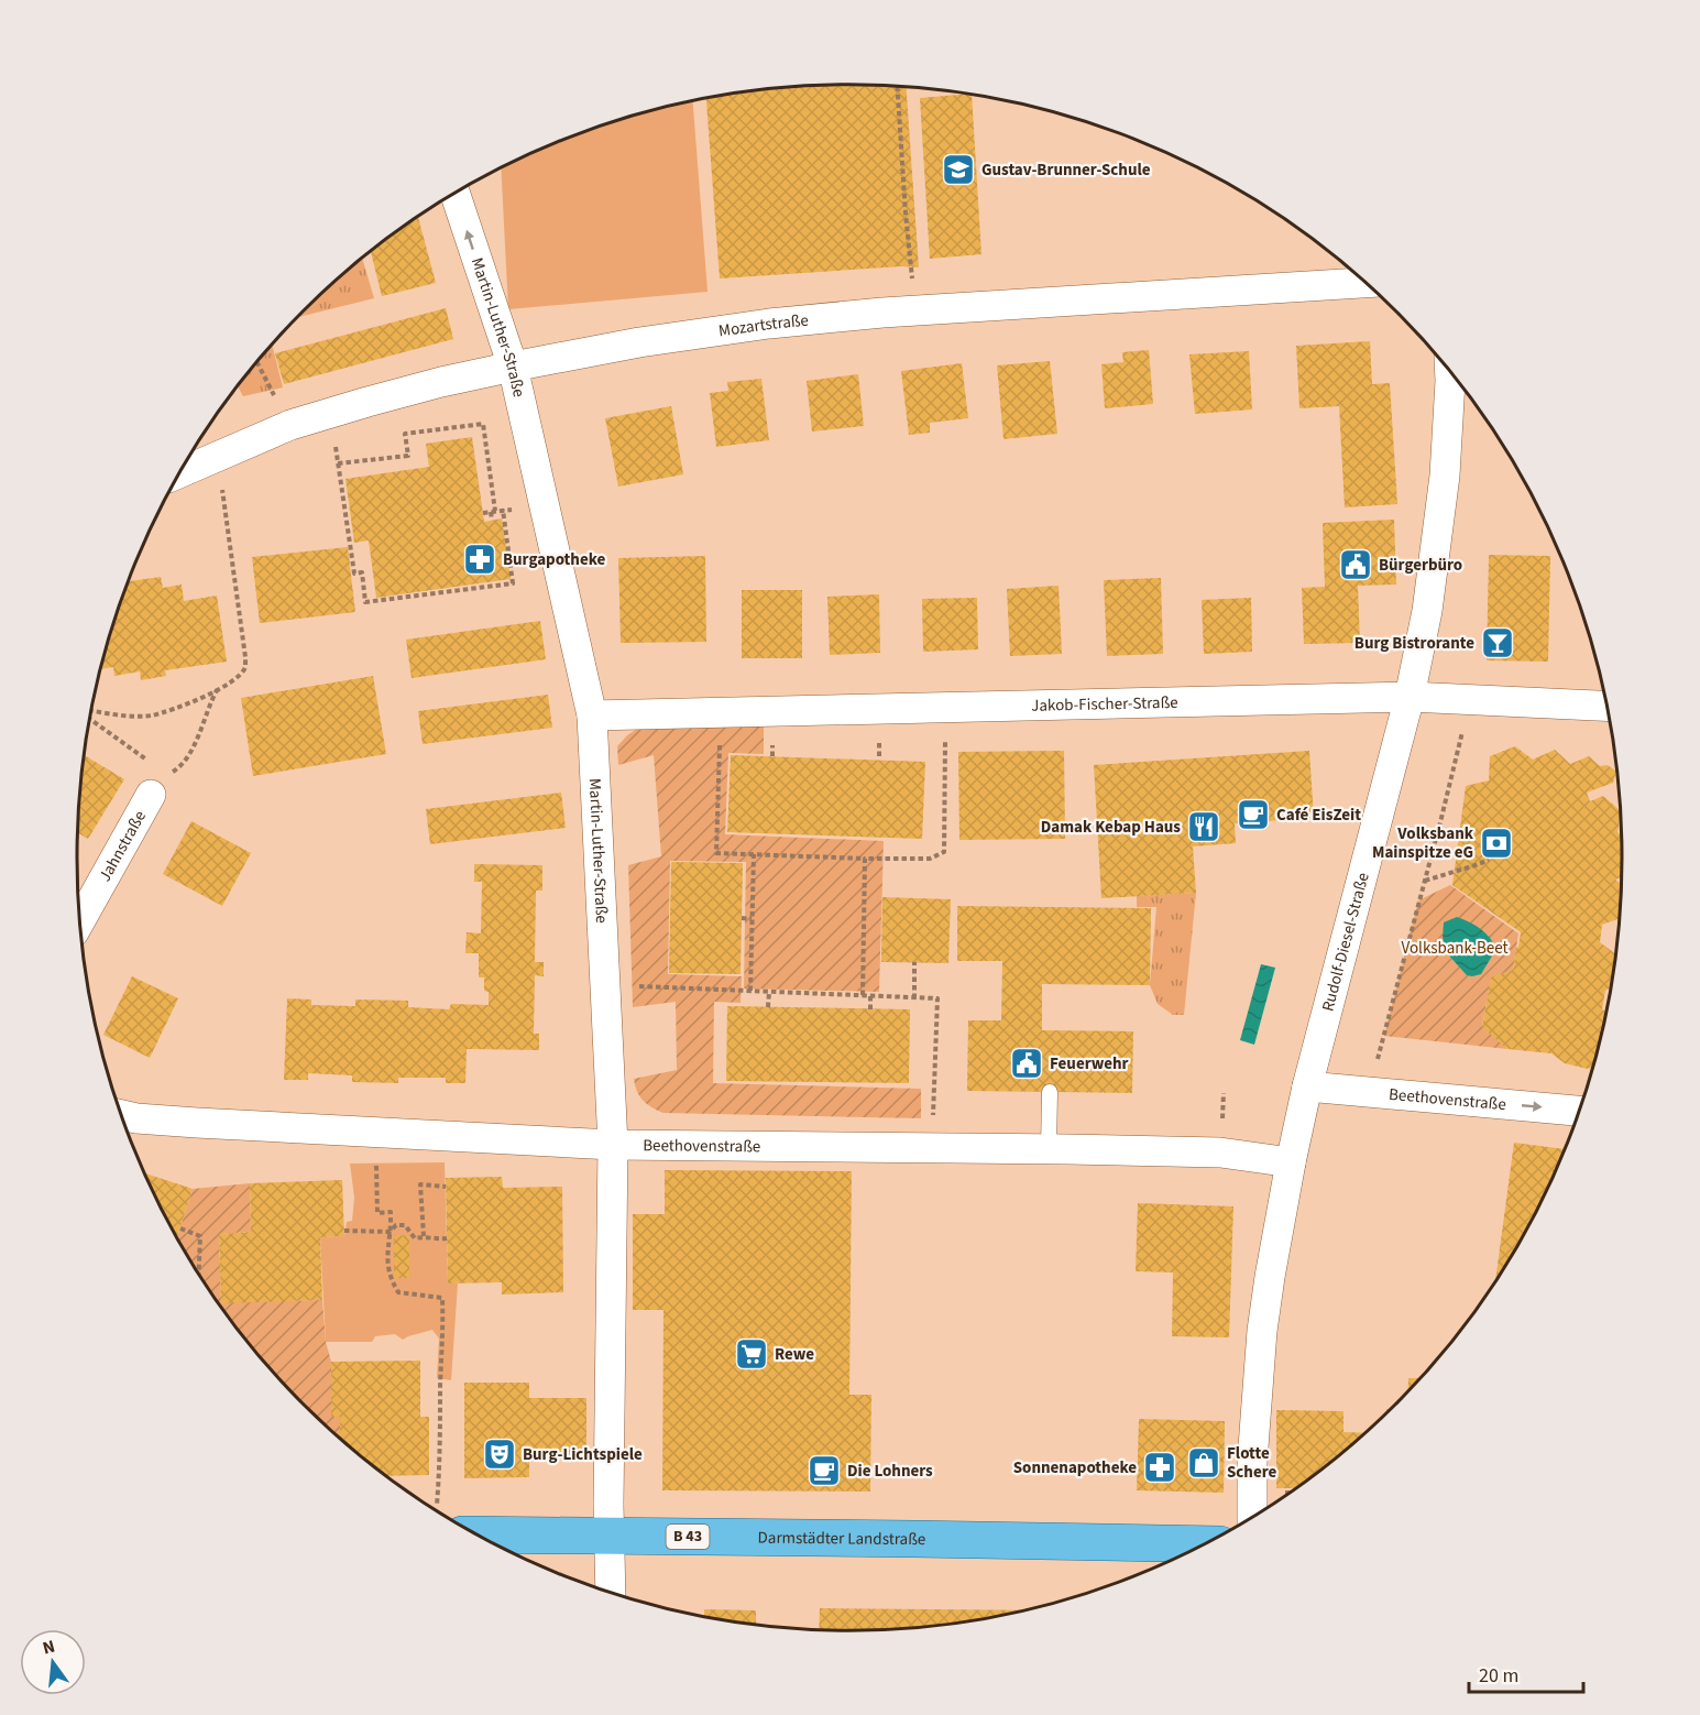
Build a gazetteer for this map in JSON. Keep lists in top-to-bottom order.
{
  "streets": {
    "main road": ["B 43", "Darmstädter Landstraße"],
    "street": [
      "Mozartstraße",
      "Martin-Luther-Straße",
      "Jakob-Fischer-Straße",
      "Jahnstraße",
      "Rudolf-Diesel-Straße",
      "Beethovenstraße"
    ]
  },
  "crossings": [
    ["Mozartstraße", "Martin-Luther-Straße"],
    ["Martin-Luther-Straße", "Jakob-Fischer-Straße"],
    ["Martin-Luther-Straße", "Beethovenstraße"],
    ["Martin-Luther-Straße", "Darmstädter Landstraße"],
    ["Jakob-Fischer-Straße", "Rudolf-Diesel-Straße"],
    ["Rudolf-Diesel-Straße", "Beethovenstraße"]
  ],
  "parks": ["Volksbank-Beet"],
  "places": {
    "school or university": ["Gustav-Brunner-Schule"],
    "pharmacy": ["Burgapotheke", "Sonnenapotheke"],
    "public building": ["Bürgerbüro", "Feuerwehr"],
    "bar": ["Burg Bistrorante"],
    "cafe": ["Café EisZeit", "Die Lohners"],
    "restaurant": ["Damak Kebap Haus"],
    "bank": ["Volksbank Mainspitze eG"],
    "supermarket": ["Rewe"],
    "theatre": ["Burg-Lichtspiele"],
    "shop": ["Flotte Schere"]
  },
  "scale_bar": "20 m",
  "north": "top"
}
